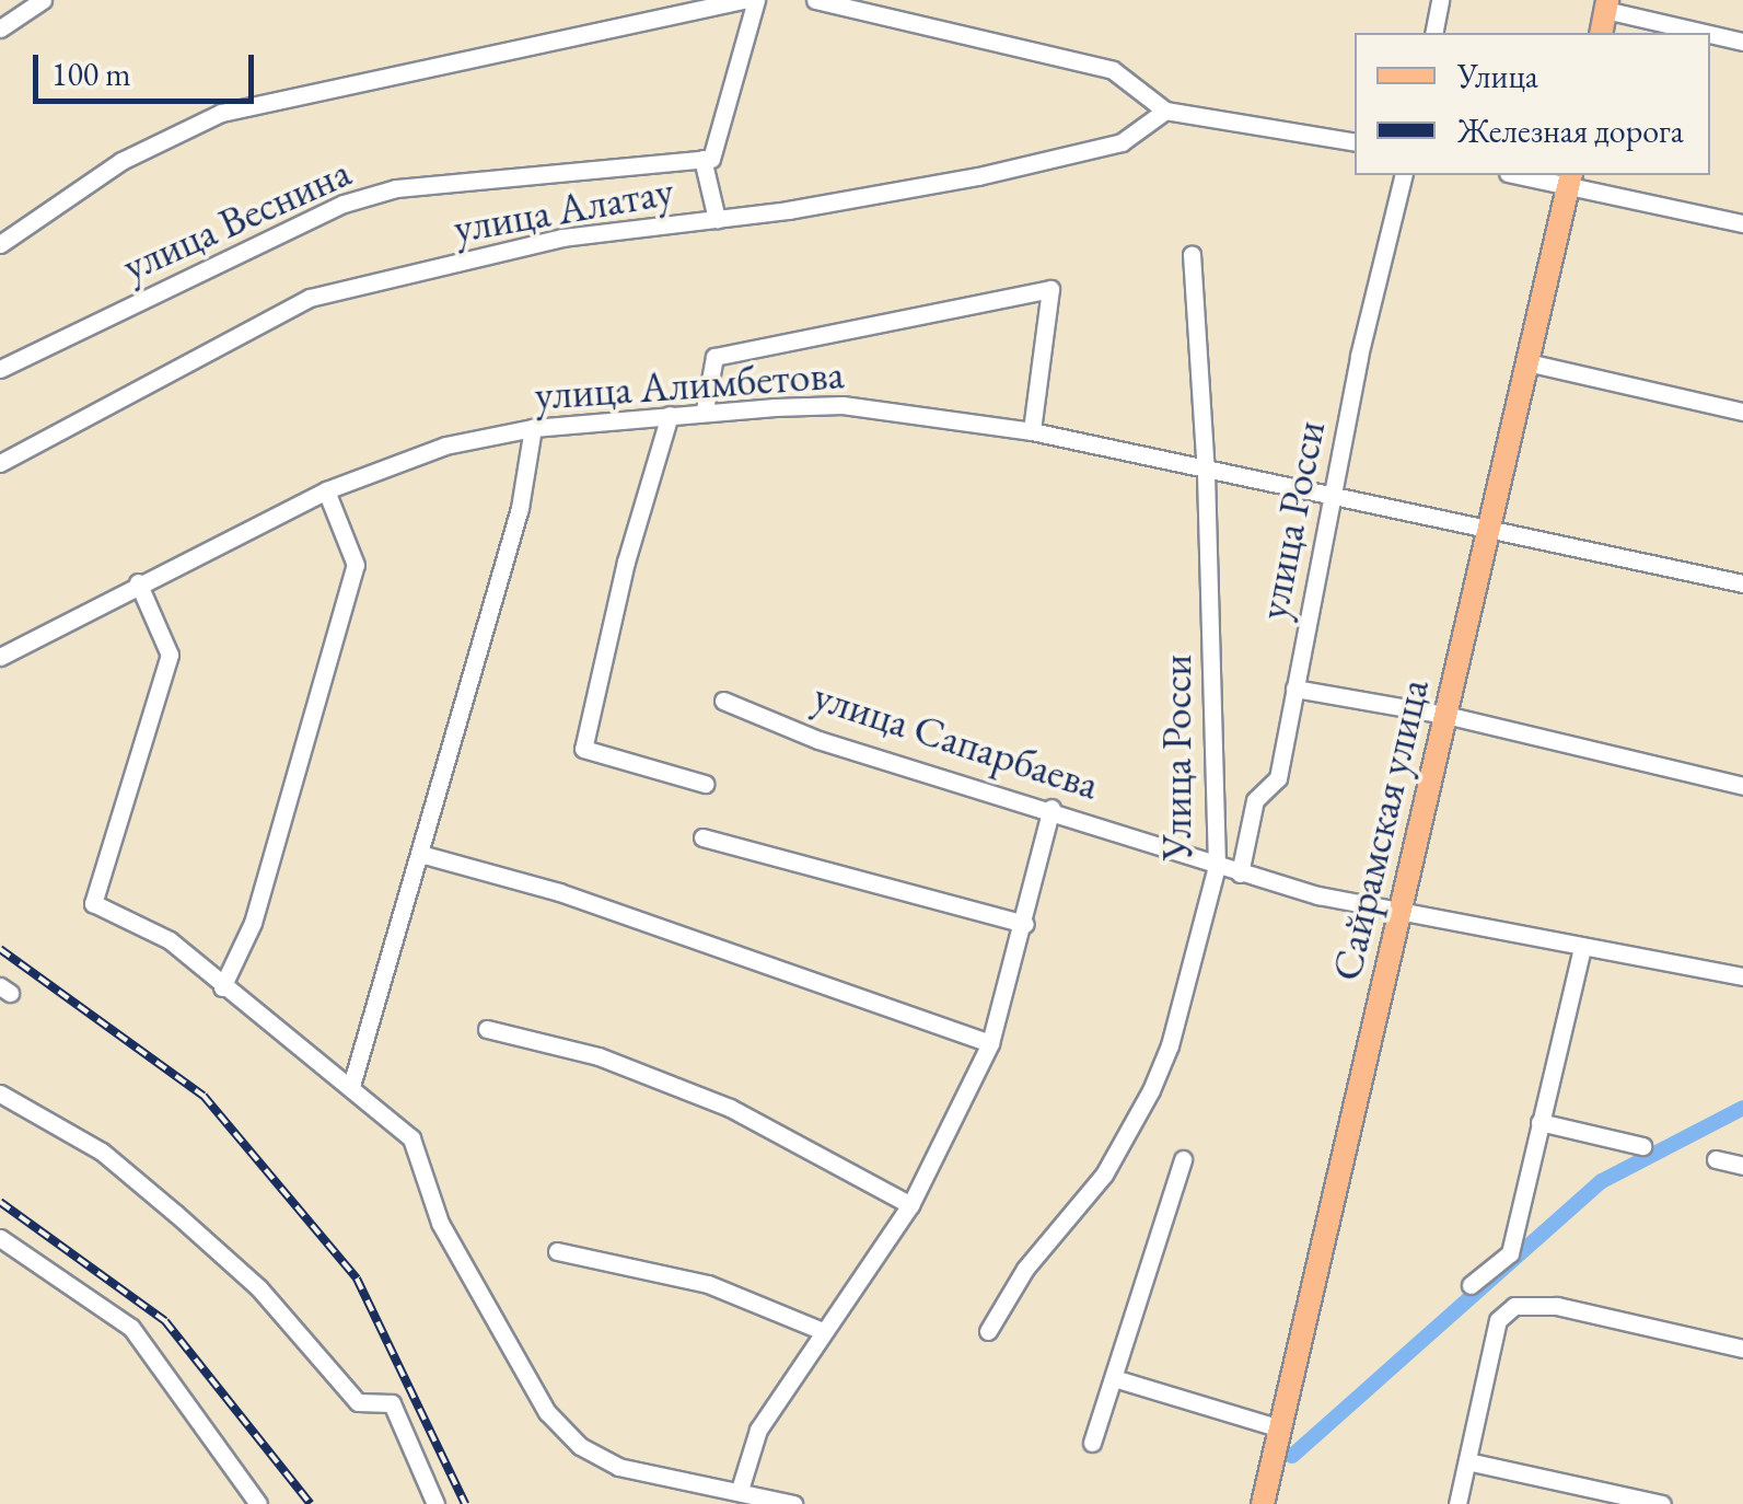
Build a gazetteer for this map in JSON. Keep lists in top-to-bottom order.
{
  "streets": {
    "main road": ["Сайрамская улица"],
    "street": [
      "улица Алатау",
      "улица Веснина",
      "улица Алимбетова",
      "улица Росси",
      "улица Сапарбаева",
      "Улица Росси"
    ]
  },
  "crossings": [
    ["улица Алимбетова", "улица Росси"],
    ["улица Алимбетова", "Улица Росси"],
    ["улица Алимбетова", "Сайрамская улица"],
    ["улица Росси", "улица Сапарбаева"],
    ["улица Сапарбаева", "Улица Росси"],
    ["улица Сапарбаева", "Сайрамская улица"]
  ],
  "legend": ["Улица", "Железная дорога"],
  "scale_bar": "100 m"
}
